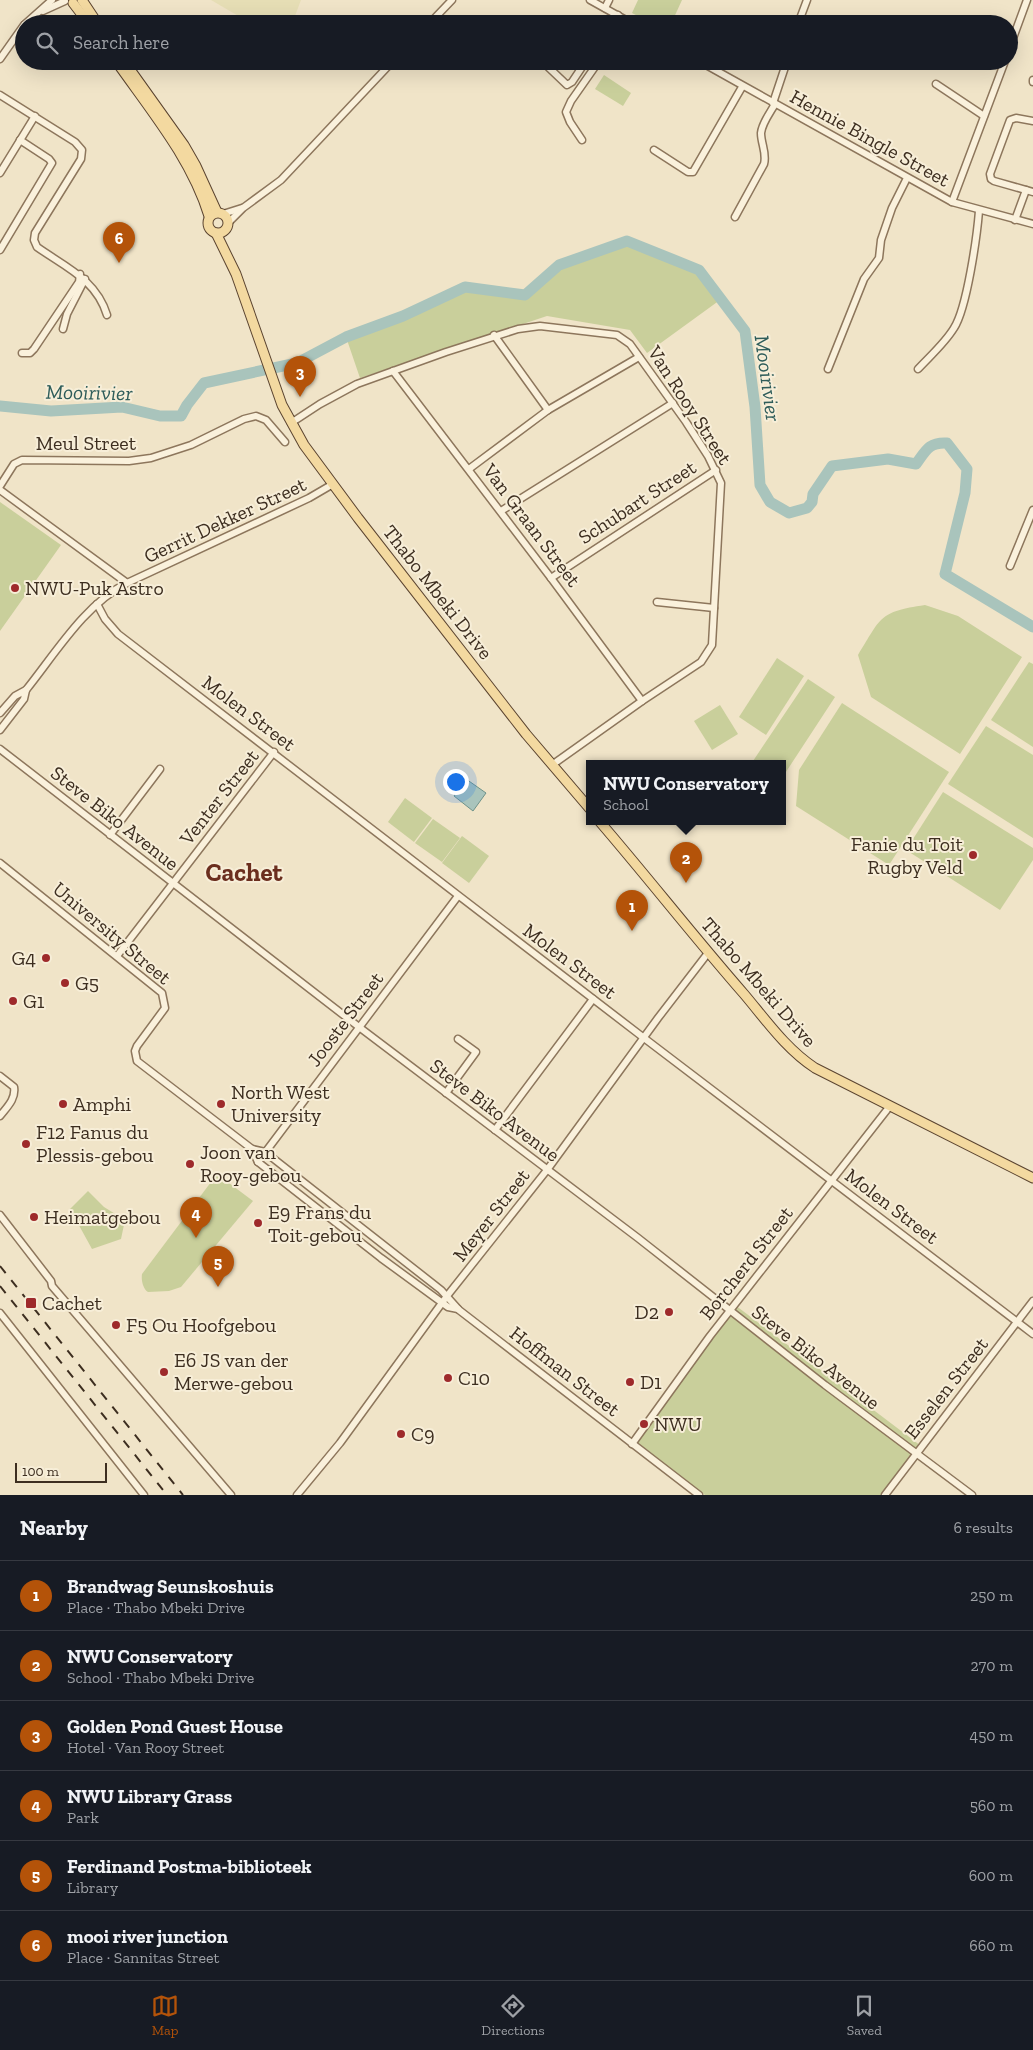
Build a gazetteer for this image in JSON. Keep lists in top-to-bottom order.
{
  "streets": {
    "main road": ["Thabo Mbeki Drive"],
    "street": [
      "Hennie Bingle Street",
      "Van Rooy Street",
      "Meul Street",
      "Schubart Street",
      "Gerrit Dekker Street",
      "Van Graan Street",
      "Molen Street",
      "Venter Street",
      "Steve Biko Avenue",
      "University Street",
      "Jooste Street",
      "Meyer Street",
      "Borcherd Street",
      "Hoffman Street",
      "Esselen Street"
    ]
  },
  "crossings": [
    ["Van Rooy Street", "Schubart Street"],
    ["Van Rooy Street", "Van Graan Street"],
    ["Van Rooy Street", "Thabo Mbeki Drive"],
    ["Schubart Street", "Van Graan Street"],
    ["Gerrit Dekker Street", "Thabo Mbeki Drive"],
    ["Gerrit Dekker Street", "Molen Street"],
    ["Thabo Mbeki Drive", "Meyer Street"],
    ["Thabo Mbeki Drive", "Borcherd Street"],
    ["Molen Street", "Venter Street"],
    ["Molen Street", "Jooste Street"],
    ["Molen Street", "Meyer Street"],
    ["Molen Street", "Borcherd Street"],
    ["Molen Street", "Esselen Street"],
    ["Venter Street", "Steve Biko Avenue"],
    ["Venter Street", "University Street"],
    ["Steve Biko Avenue", "Jooste Street"],
    ["Steve Biko Avenue", "Meyer Street"],
    ["Steve Biko Avenue", "Borcherd Street"],
    ["Steve Biko Avenue", "Esselen Street"],
    ["University Street", "Hoffman Street"],
    ["Jooste Street", "Hoffman Street"],
    ["Meyer Street", "Hoffman Street"],
    ["Borcherd Street", "Hoffman Street"]
  ],
  "districts": ["Cachet"],
  "water": ["Mooirivier"],
  "places": {
    "other": [
      "NWU-Puk Astro",
      "Fanie du Toit Rugby Veld",
      "G4",
      "G5",
      "G1",
      "Amphi",
      "North West University",
      "F12 Fanus du Plessis-gebou",
      "Joon van Rooy-gebou",
      "Heimatgebou",
      "E9 Frans du Toit-gebou",
      "D2",
      "F5 Ou Hoofgebou",
      "E6 JS van der Merwe-gebou",
      "C10",
      "D1",
      "NWU",
      "C9"
    ],
    "transit": ["Cachet"]
  },
  "scale_bar": "100 m",
  "page": {
    "search": "Search here",
    "pins": [
      "6",
      "3",
      "2",
      "1",
      "4",
      "5"
    ],
    "popup": ["NWU Conservatory", "School"],
    "scale": "100 m",
    "heading": ["Nearby", "6 results"],
    "list": [
      {
        "mark": "1",
        "name": "Brandwag Seunskoshuis",
        "note": "Place · Thabo Mbeki Drive",
        "value": "250 m"
      },
      {
        "mark": "2",
        "name": "NWU Conservatory",
        "note": "School · Thabo Mbeki Drive",
        "value": "270 m"
      },
      {
        "mark": "3",
        "name": "Golden Pond Guest House",
        "note": "Hotel · Van Rooy Street",
        "value": "450 m"
      },
      {
        "mark": "4",
        "name": "NWU Library Grass",
        "note": "Park",
        "value": "560 m"
      },
      {
        "mark": "5",
        "name": "Ferdinand Postma-biblioteek",
        "note": "Library",
        "value": "600 m"
      },
      {
        "mark": "6",
        "name": "mooi river junction",
        "note": "Place · Sannitas Street",
        "value": "660 m"
      }
    ],
    "nav": ["Map", "Directions", "Saved"]
  }
}
